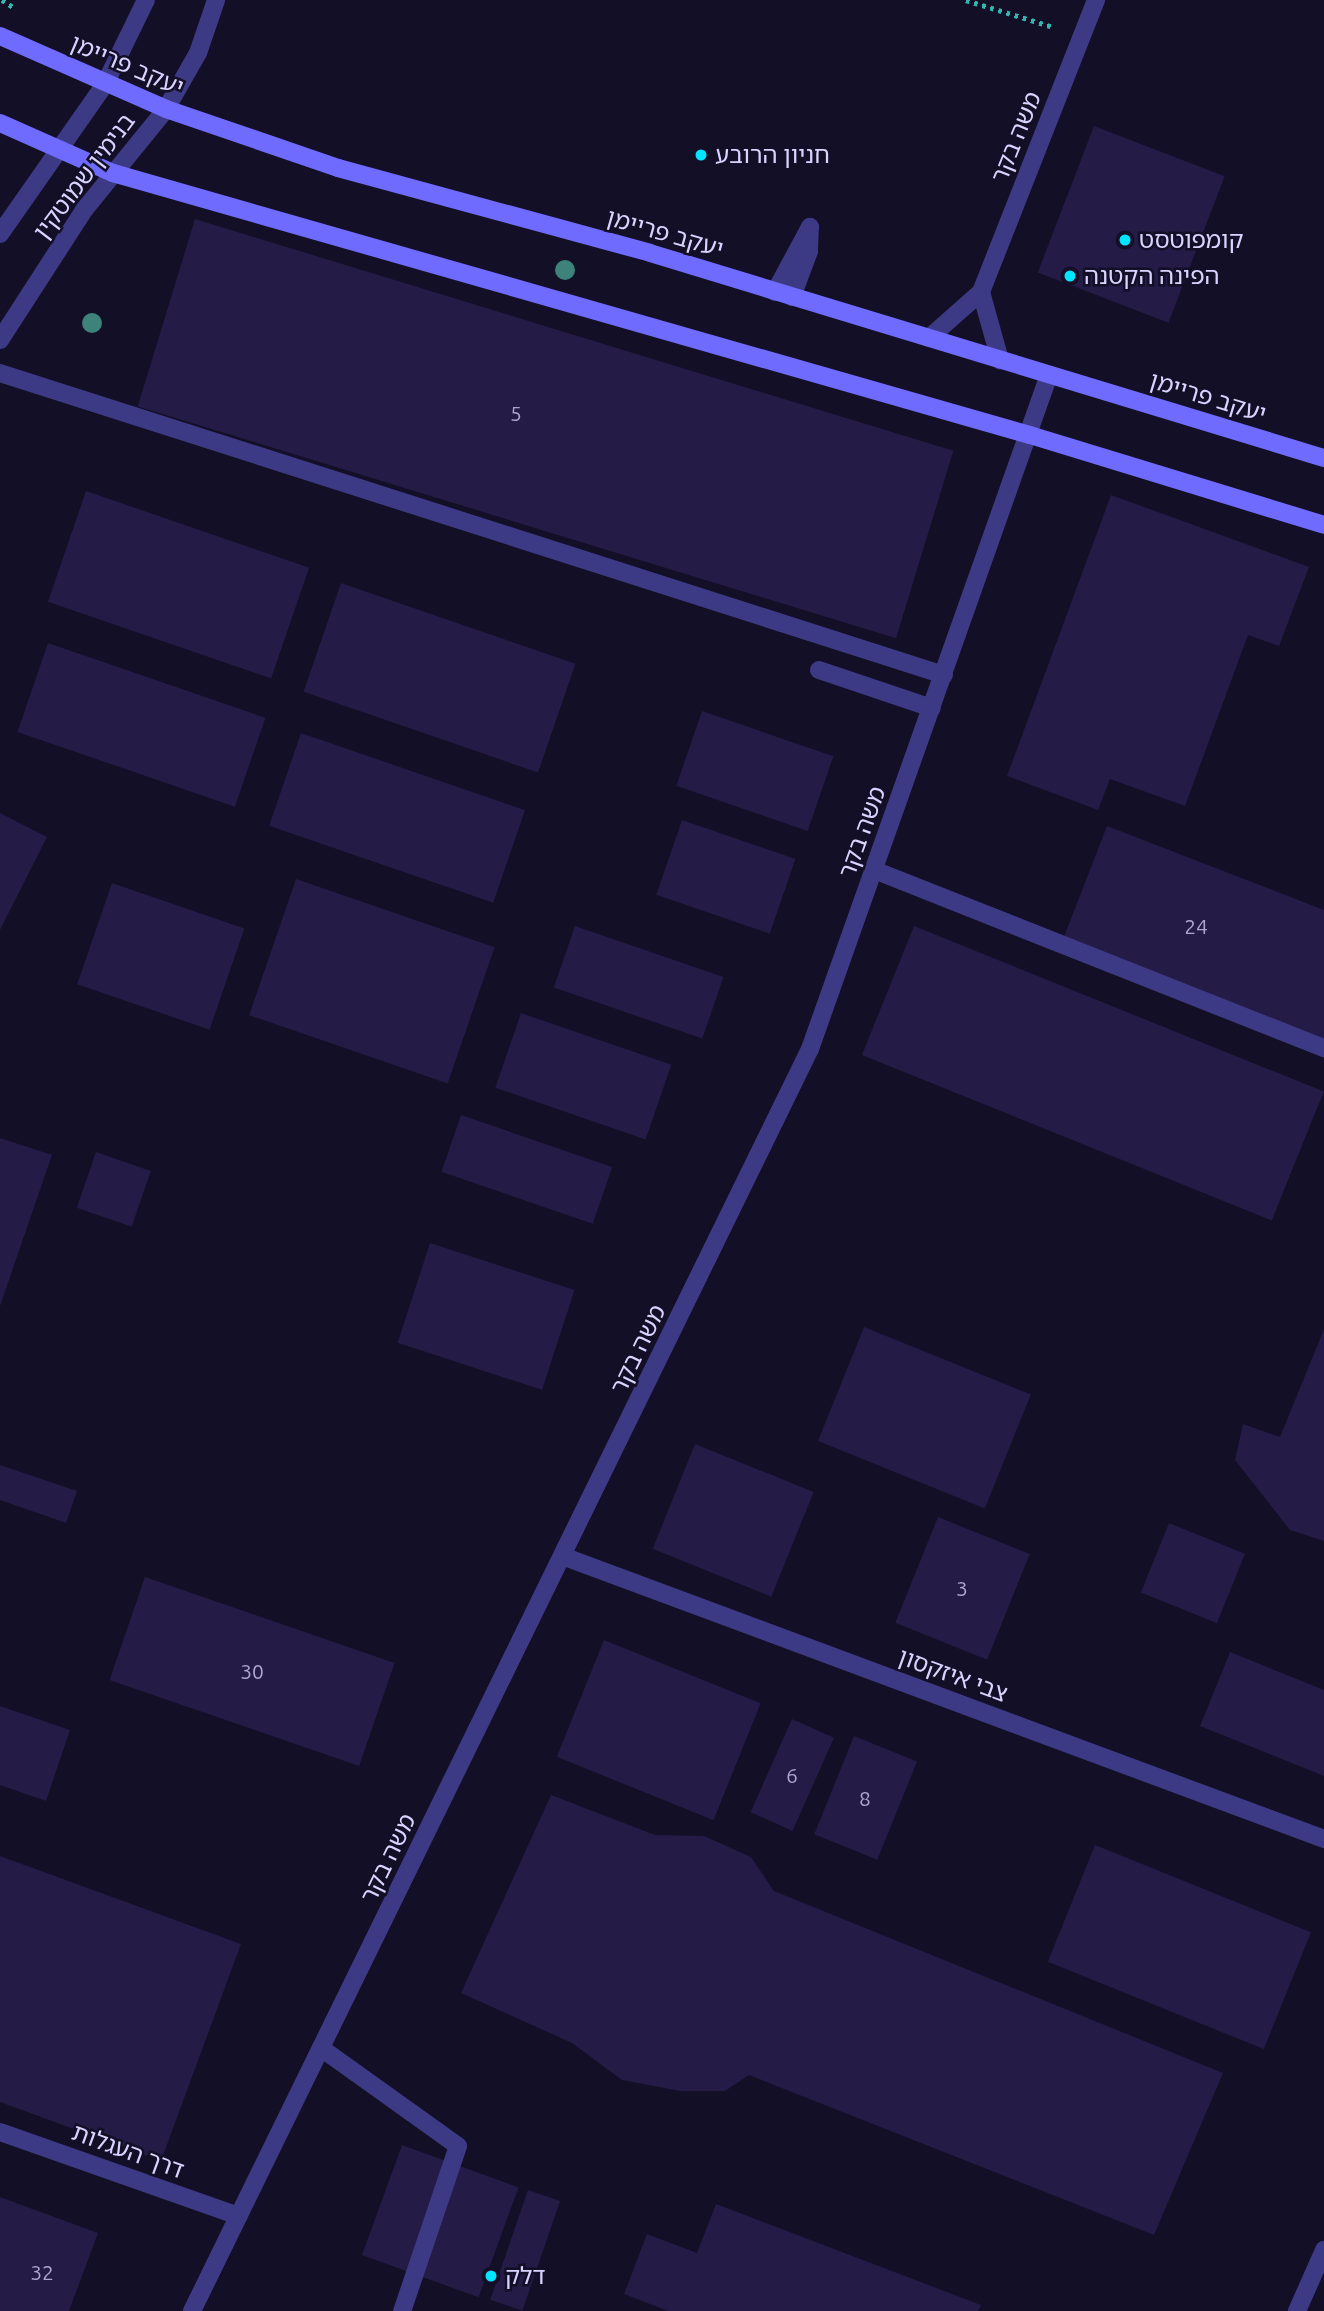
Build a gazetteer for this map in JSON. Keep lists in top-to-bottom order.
{
  "streets": {
    "main road": ["יעקב פריימן"],
    "street": [
      "משה בקר",
      "בנימין שמוטקין",
      "צבי איזקסון",
      "דרך העגלות"
    ]
  },
  "crossings": [
    ["יעקב פריימן", "משה בקר"],
    ["יעקב פריימן", "בנימין שמוטקין"],
    ["משה בקר", "צבי איזקסון"],
    ["משה בקר", "דרך העגלות"]
  ],
  "places": [
    "חניון הרובע",
    "קומפוטסט",
    "הפינה הקטנה",
    "דלק"
  ],
  "house_numbers": [
    "5",
    "24",
    "3",
    "30",
    "6",
    "8",
    "32"
  ]
}
